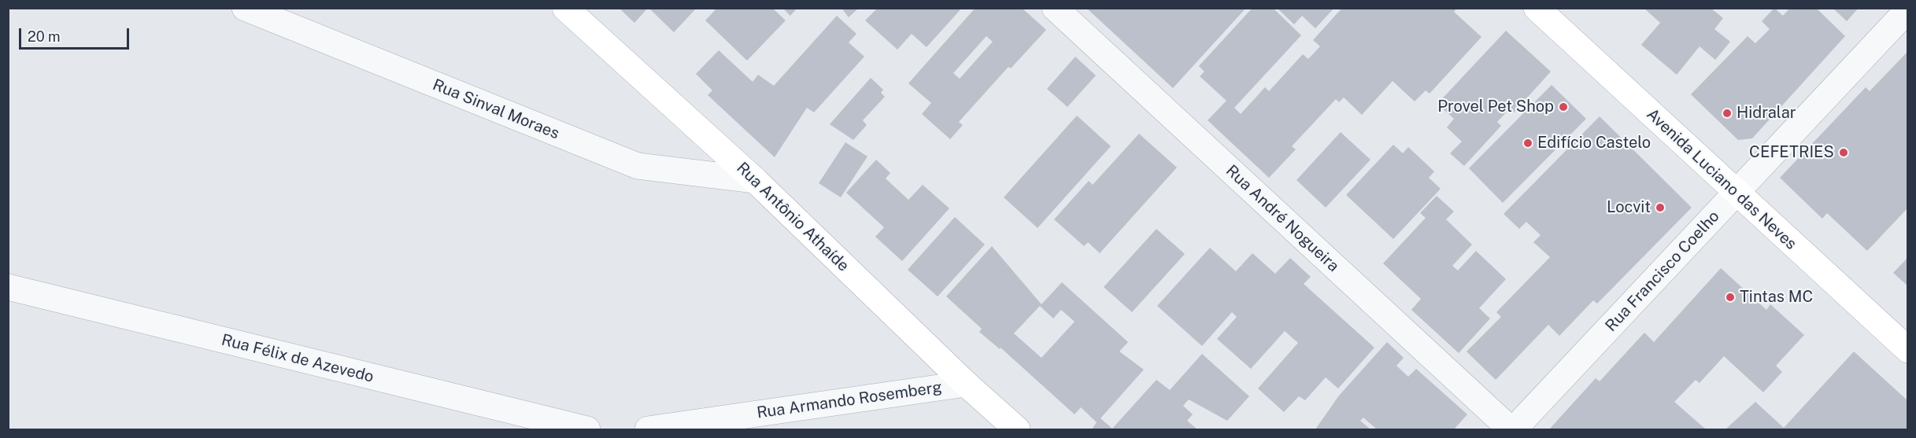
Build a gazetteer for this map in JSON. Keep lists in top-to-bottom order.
{
  "streets": {
    "main road": ["Avenida Luciano das Neves", "Rua Antônio Athaíde"],
    "street": [
      "Rua Sinval Moraes",
      "Rua André Nogueira",
      "Rua Francisco Coelho",
      "Rua Félix de Azevedo",
      "Rua Armando Rosemberg"
    ]
  },
  "crossings": [
    ["Rua Sinval Moraes", "Rua Antônio Athaíde"],
    ["Avenida Luciano das Neves", "Rua Francisco Coelho"],
    ["Rua Antônio Athaíde", "Rua Armando Rosemberg"],
    ["Rua André Nogueira", "Rua Francisco Coelho"]
  ],
  "places": [
    "Provel Pet Shop",
    "Hidralar",
    "Edifício Castelo",
    "CEFETRIES",
    "Locvit",
    "Tintas MC"
  ],
  "scale_bar": "20 m"
}
